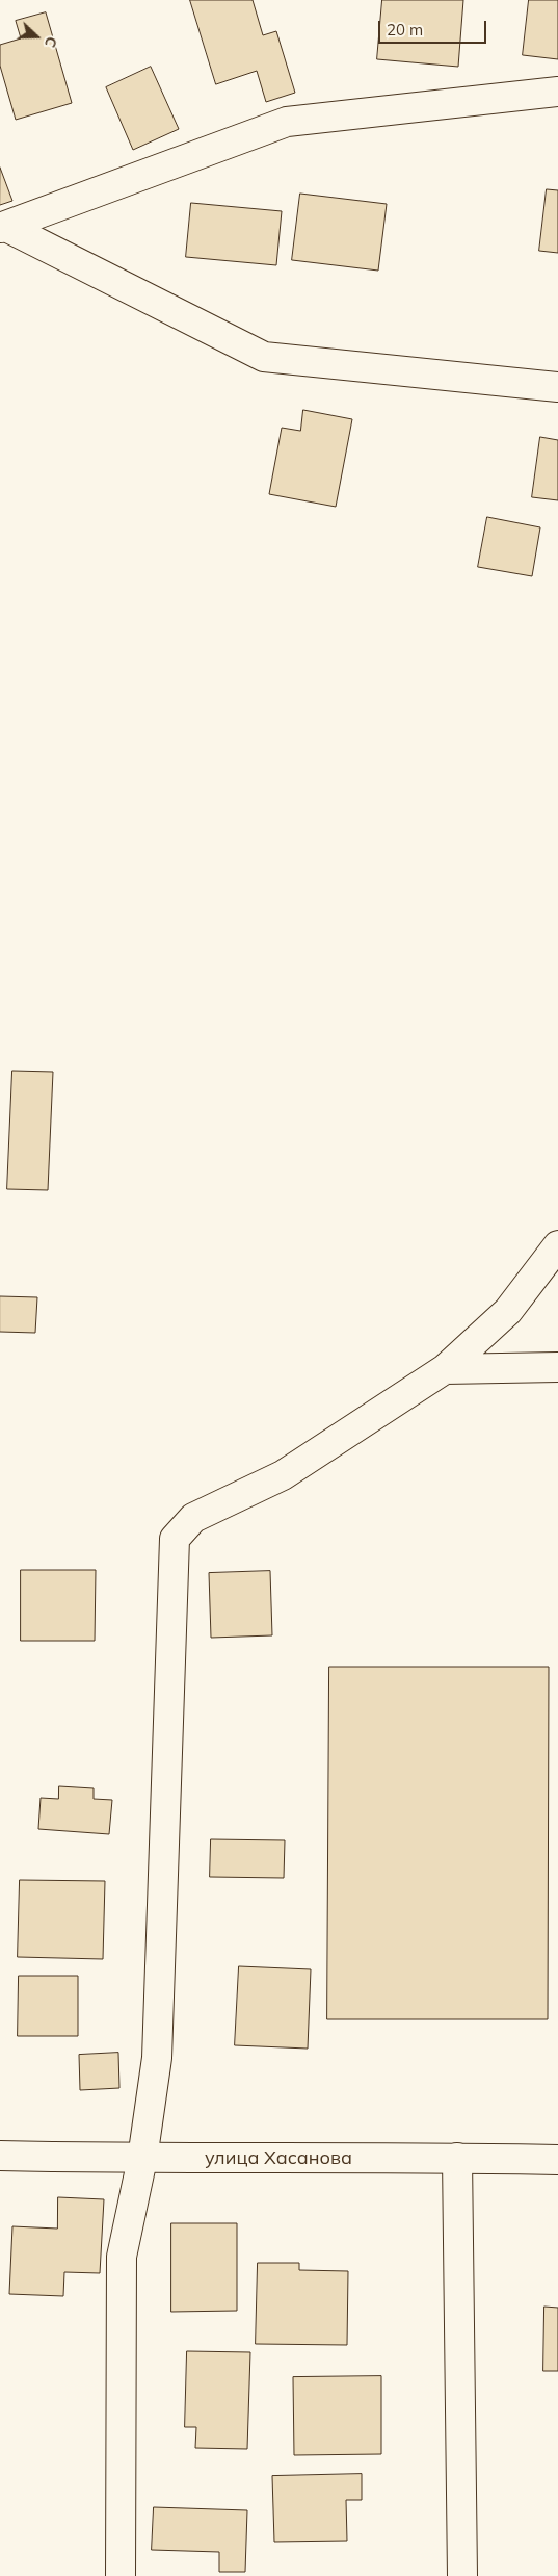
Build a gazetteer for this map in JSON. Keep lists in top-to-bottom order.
{
  "streets": {
    "street": ["улица Хасанова"]
  },
  "scale_bar": "20 m",
  "north": "right"
}
